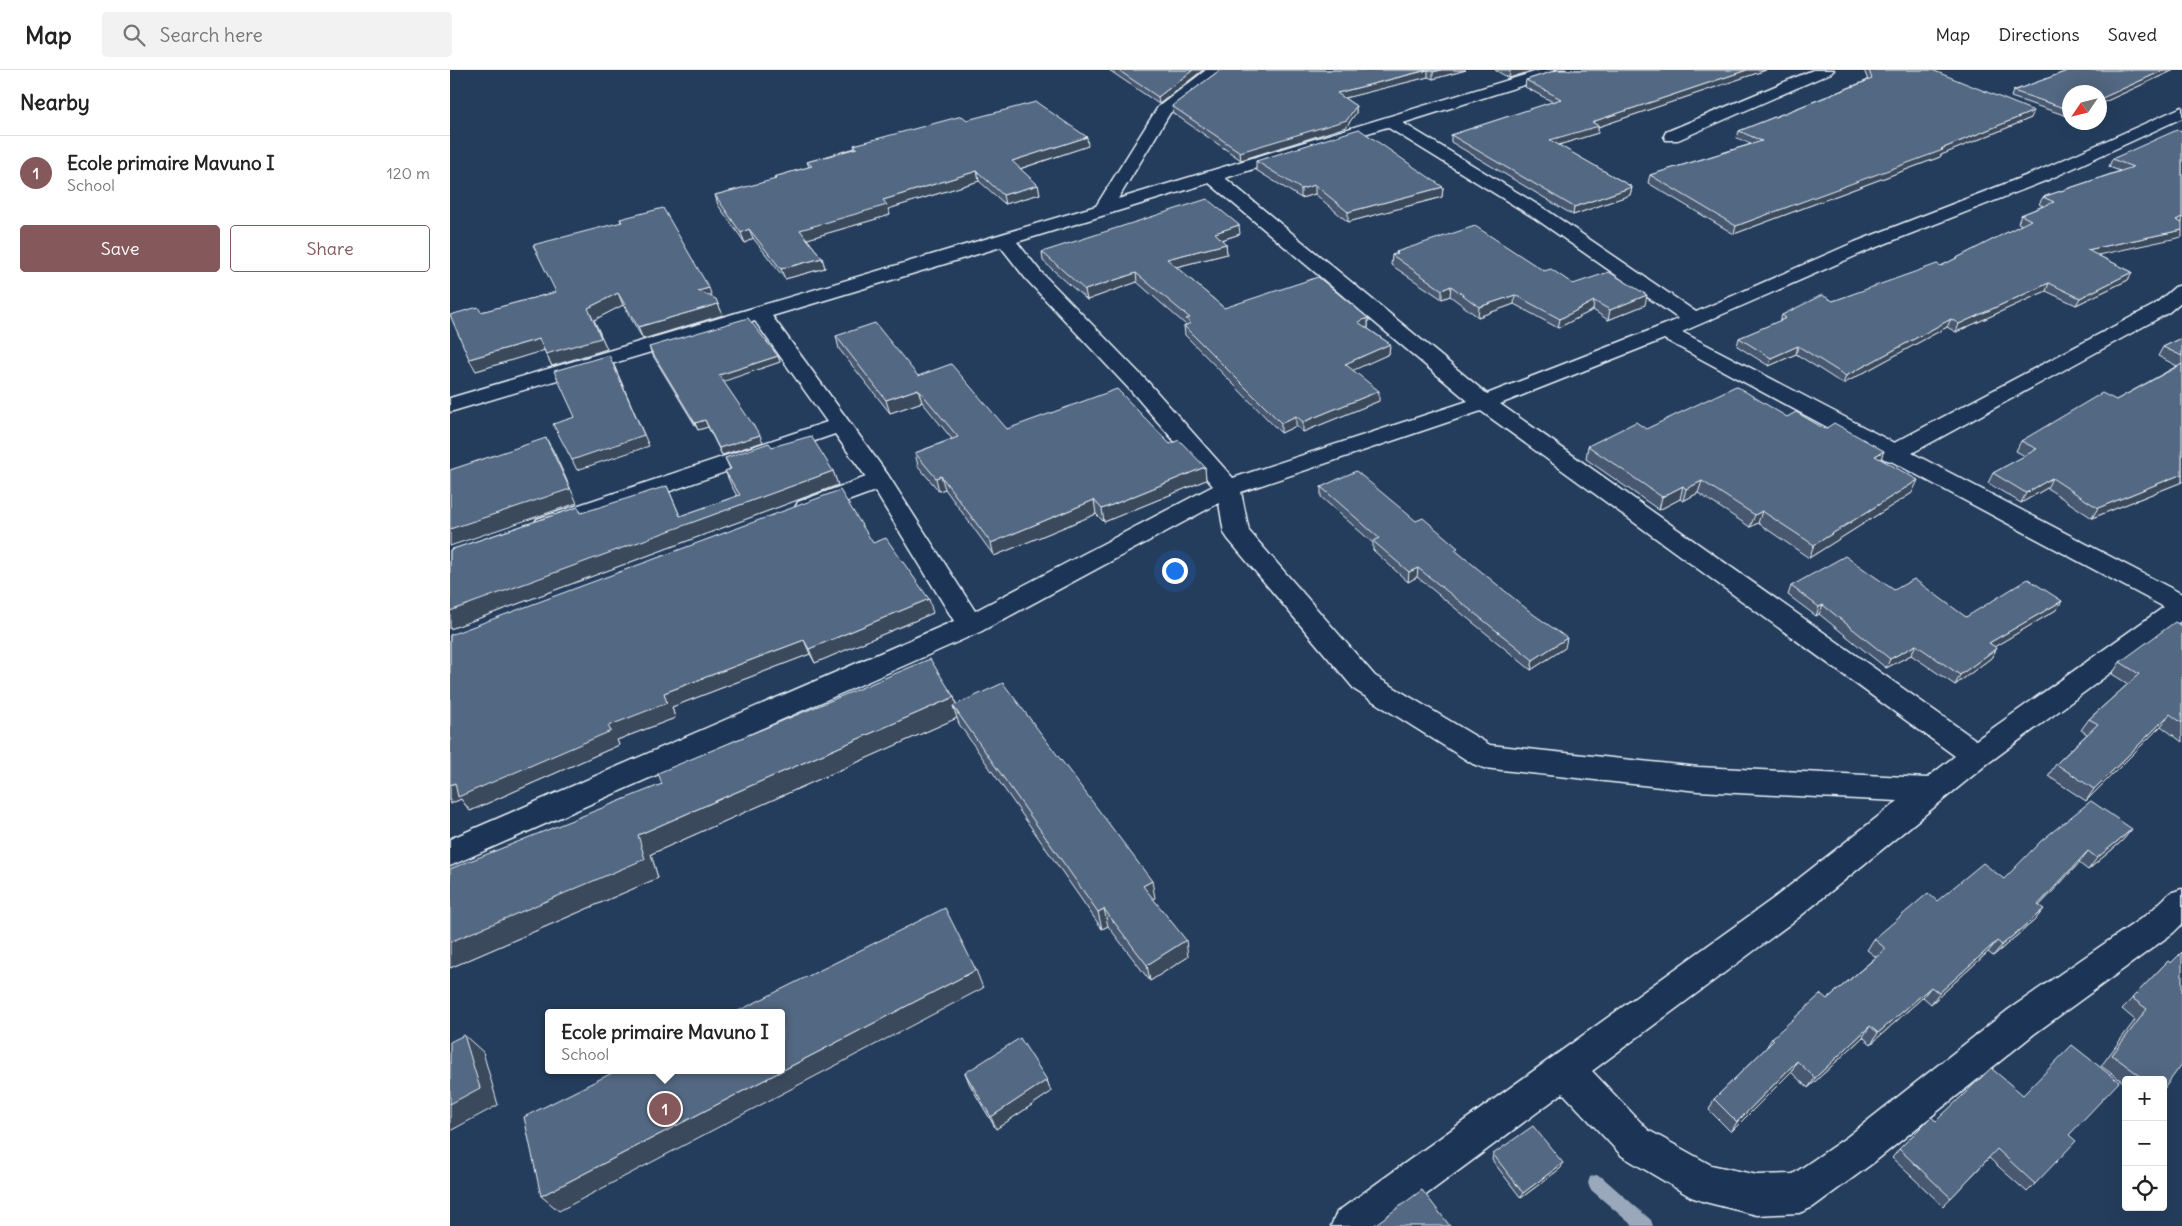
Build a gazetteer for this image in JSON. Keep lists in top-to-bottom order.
{
  "north": "bottom left",
  "page": {
    "header": "Map",
    "search": "Search here",
    "nav": ["Map", "Directions", "Saved"],
    "heading": "Nearby",
    "list": [
      {
        "mark": "1",
        "name": "Ecole primaire Mavuno I",
        "note": "School",
        "value": "120 m"
      }
    ],
    "buttons": ["Save", "Share"],
    "popup": ["Ecole primaire Mavuno I", "School"],
    "map_buttons": ["+", "−"],
    "pins": "1"
  }
}
